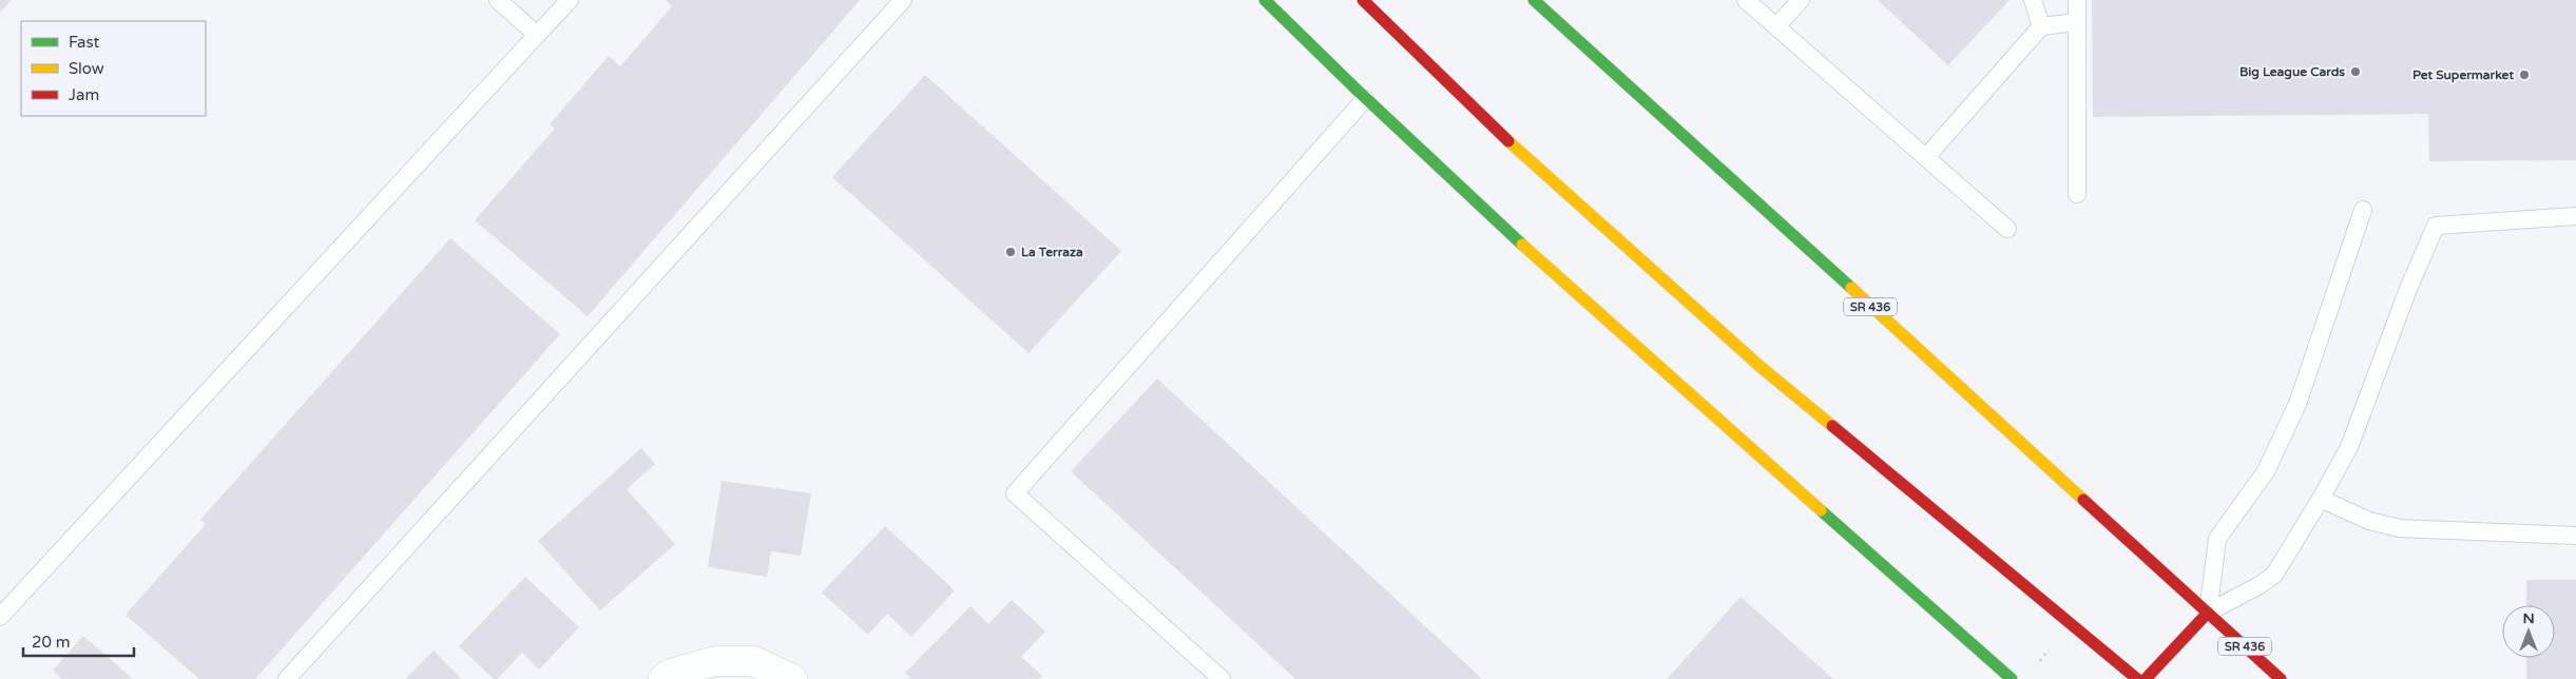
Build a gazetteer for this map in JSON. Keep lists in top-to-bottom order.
{
  "streets": {
    "main road": ["SR 436"]
  },
  "places": ["Big League Cards", "Pet Supermarket", "La Terraza"],
  "legend": ["Fast", "Slow", "Jam"],
  "scale_bar": "20 m",
  "north": "top"
}
